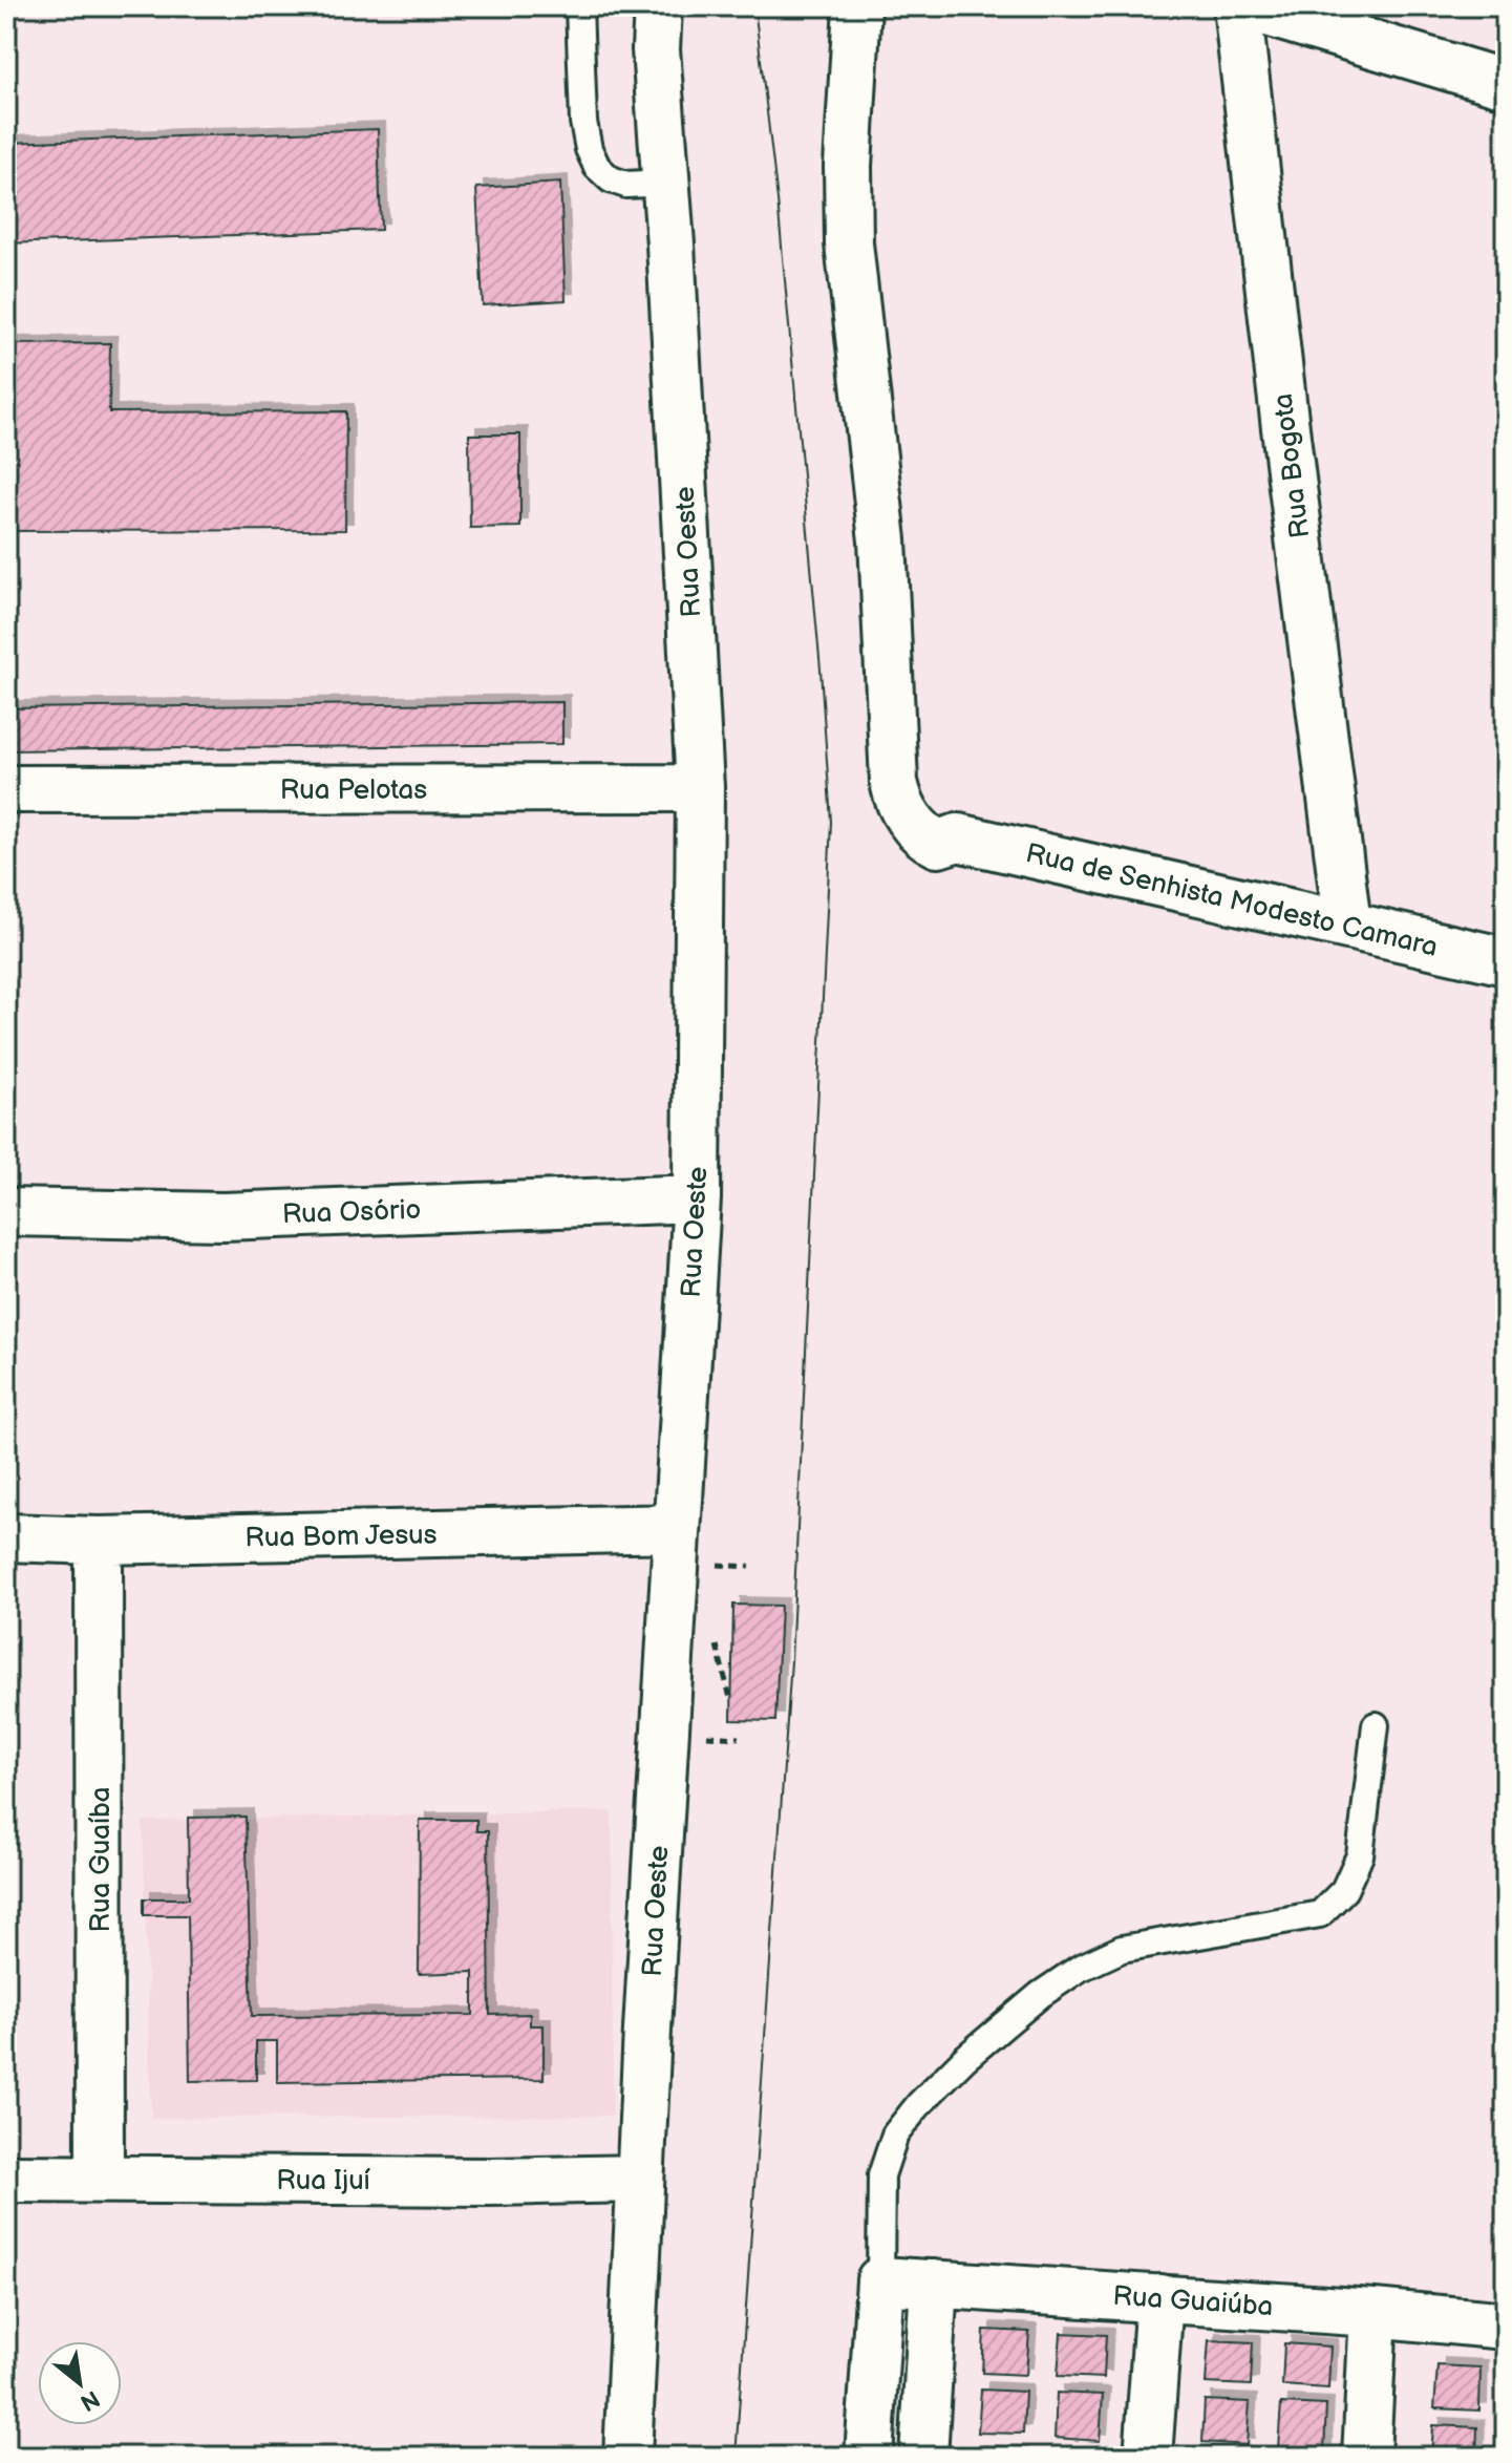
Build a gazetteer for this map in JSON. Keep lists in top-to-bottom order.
{
  "streets": {
    "street": [
      "Rua Bogota",
      "Rua Oeste",
      "Rua Pelotas",
      "Rua de Senhista Modesto Camara",
      "Rua Osório",
      "Rua Bom Jesus",
      "Rua Guaíba",
      "Rua Ijuí",
      "Rua Guaiúba"
    ]
  },
  "crossings": [
    ["Rua Bogota", "Rua de Senhista Modesto Camara"],
    ["Rua Oeste", "Rua Pelotas"],
    ["Rua Oeste", "Rua Osório"],
    ["Rua Oeste", "Rua Bom Jesus"],
    ["Rua Oeste", "Rua Ijuí"],
    ["Rua Bom Jesus", "Rua Guaíba"],
    ["Rua Guaíba", "Rua Ijuí"]
  ],
  "north": "bottom right"
}
